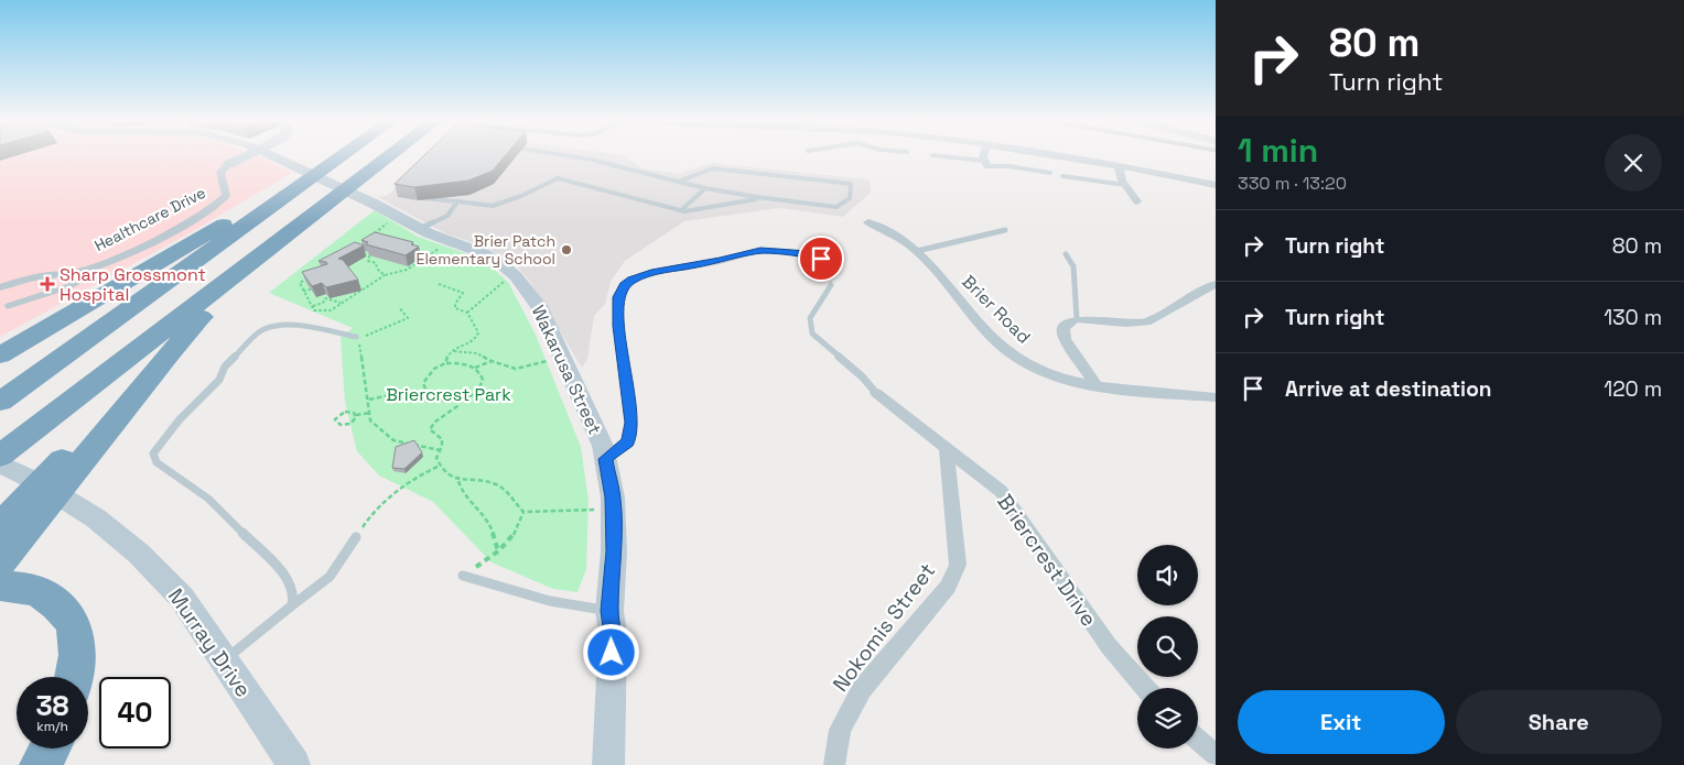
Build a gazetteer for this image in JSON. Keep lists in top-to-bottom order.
{
  "streets": {
    "street": [
      "Healthcare Drive",
      "Brier Road",
      "Wakarusa Street",
      "Briercrest Drive",
      "Nokomis Street",
      "Murray Drive"
    ]
  },
  "crossings": [
    ["Briercrest Drive", "Nokomis Street"]
  ],
  "parks": ["Briercrest Park"],
  "places": {
    "other": ["Brier Patch Elementary School"],
    "health": ["Sharp Grossmont Hospital"]
  },
  "page": {
    "turn": ["80 m", "Turn right"],
    "heading": ["1 min", "330 m · 13:20"],
    "list": [
      {
        "name": "Turn right",
        "value": "80 m"
      },
      {
        "name": "Turn right",
        "value": "130 m"
      },
      {
        "name": "Arrive at destination",
        "value": "120 m"
      }
    ],
    "speed": "38 km/h",
    "limit": "40",
    "buttons": ["Exit", "Share"]
  }
}
